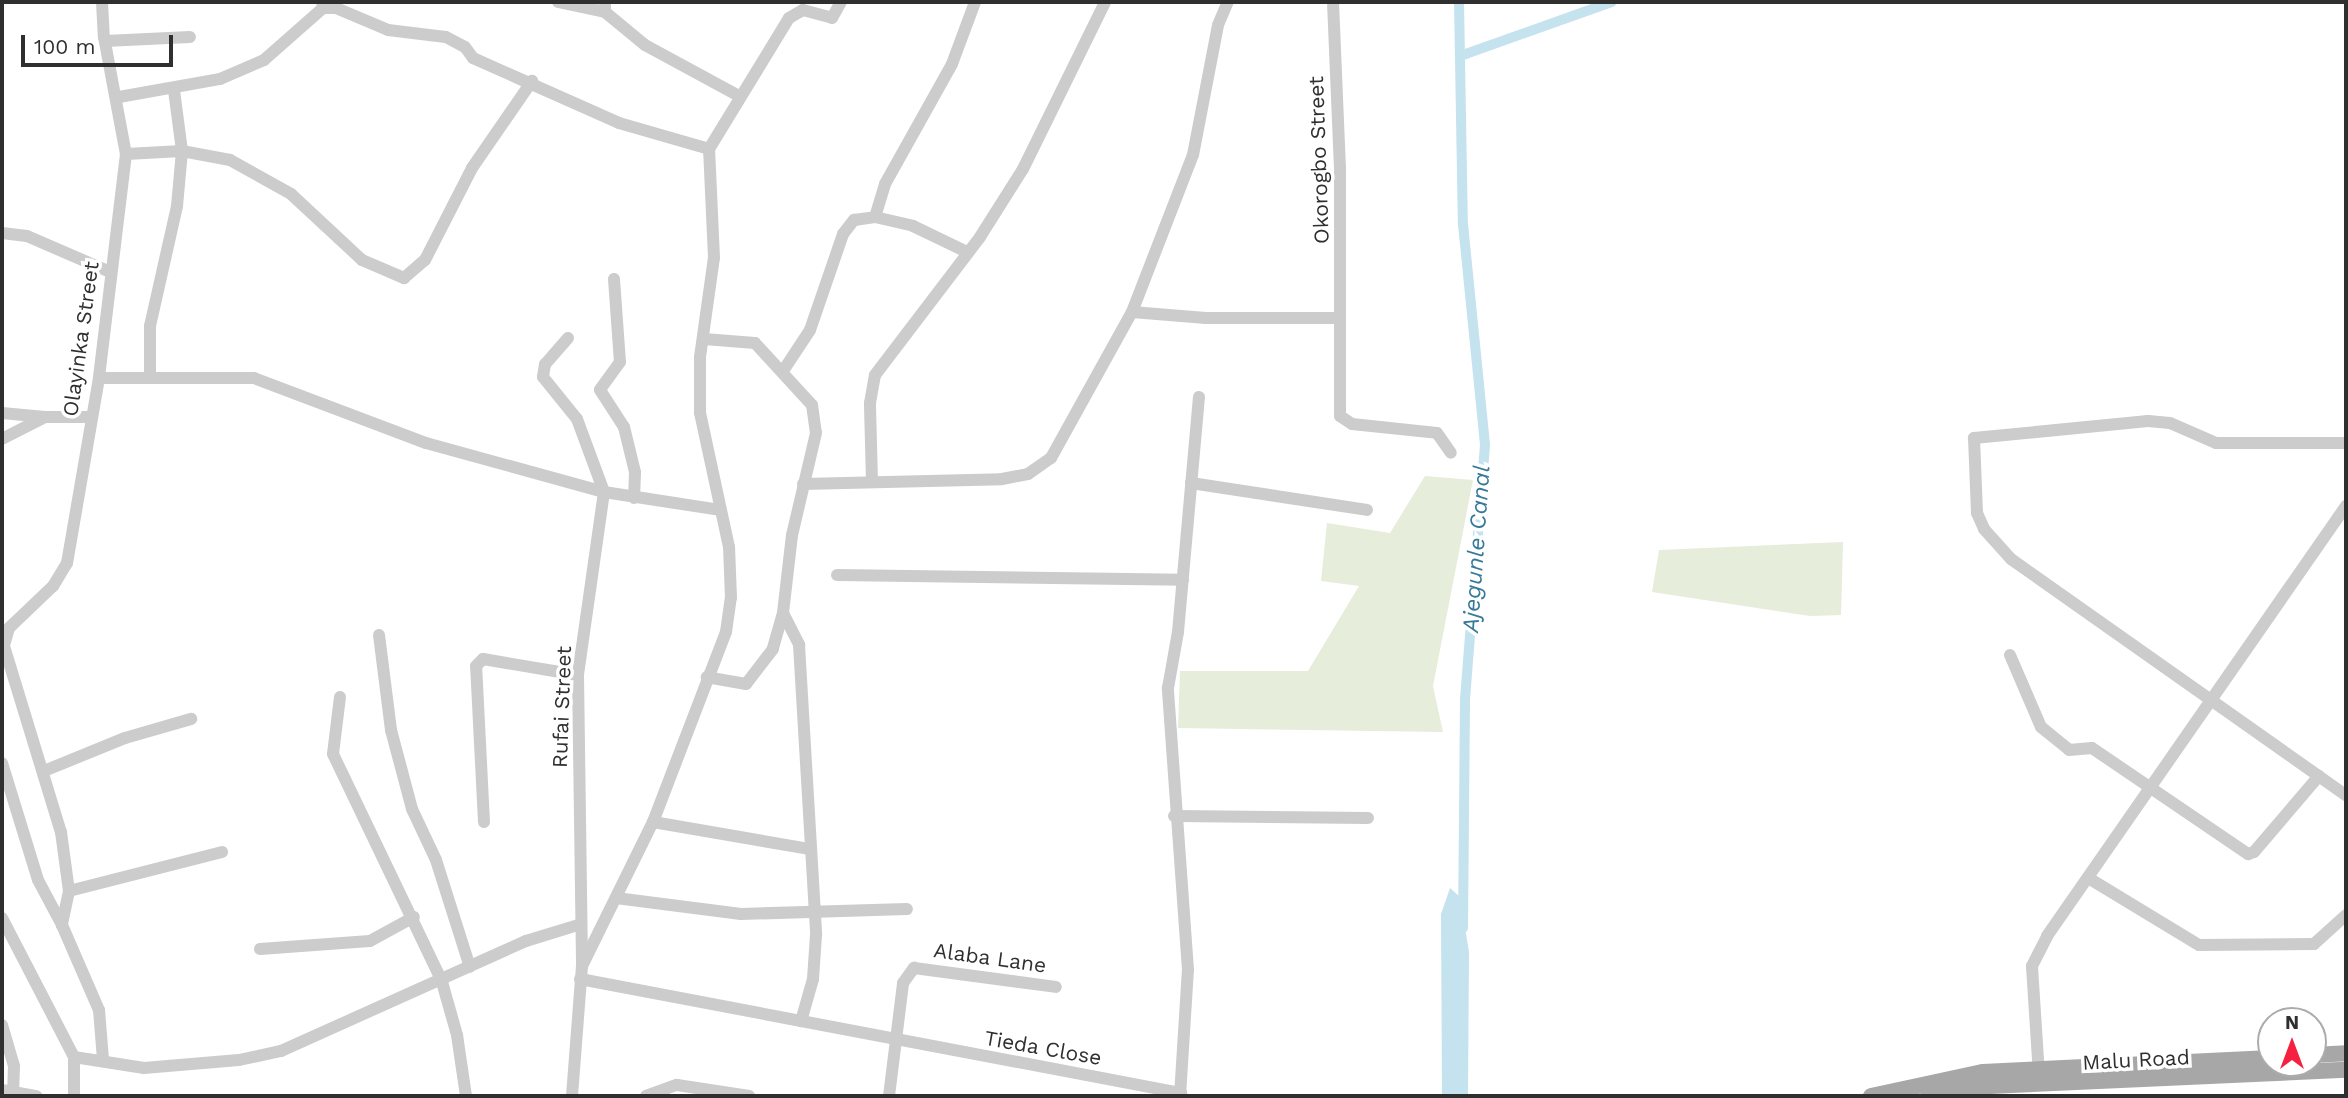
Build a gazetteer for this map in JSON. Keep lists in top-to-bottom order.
{
  "streets": {
    "main road": ["Malu Road"],
    "street": [
      "Okorogbo Street",
      "Olayinka Street",
      "Rufai Street",
      "Alaba Lane",
      "Tieda Close"
    ]
  },
  "crossings": [
    ["Rufai Street", "Tieda Close"],
    ["Alaba Lane", "Tieda Close"]
  ],
  "water": ["Ajegunle Canal"],
  "scale_bar": "100 m",
  "north": "top"
}
